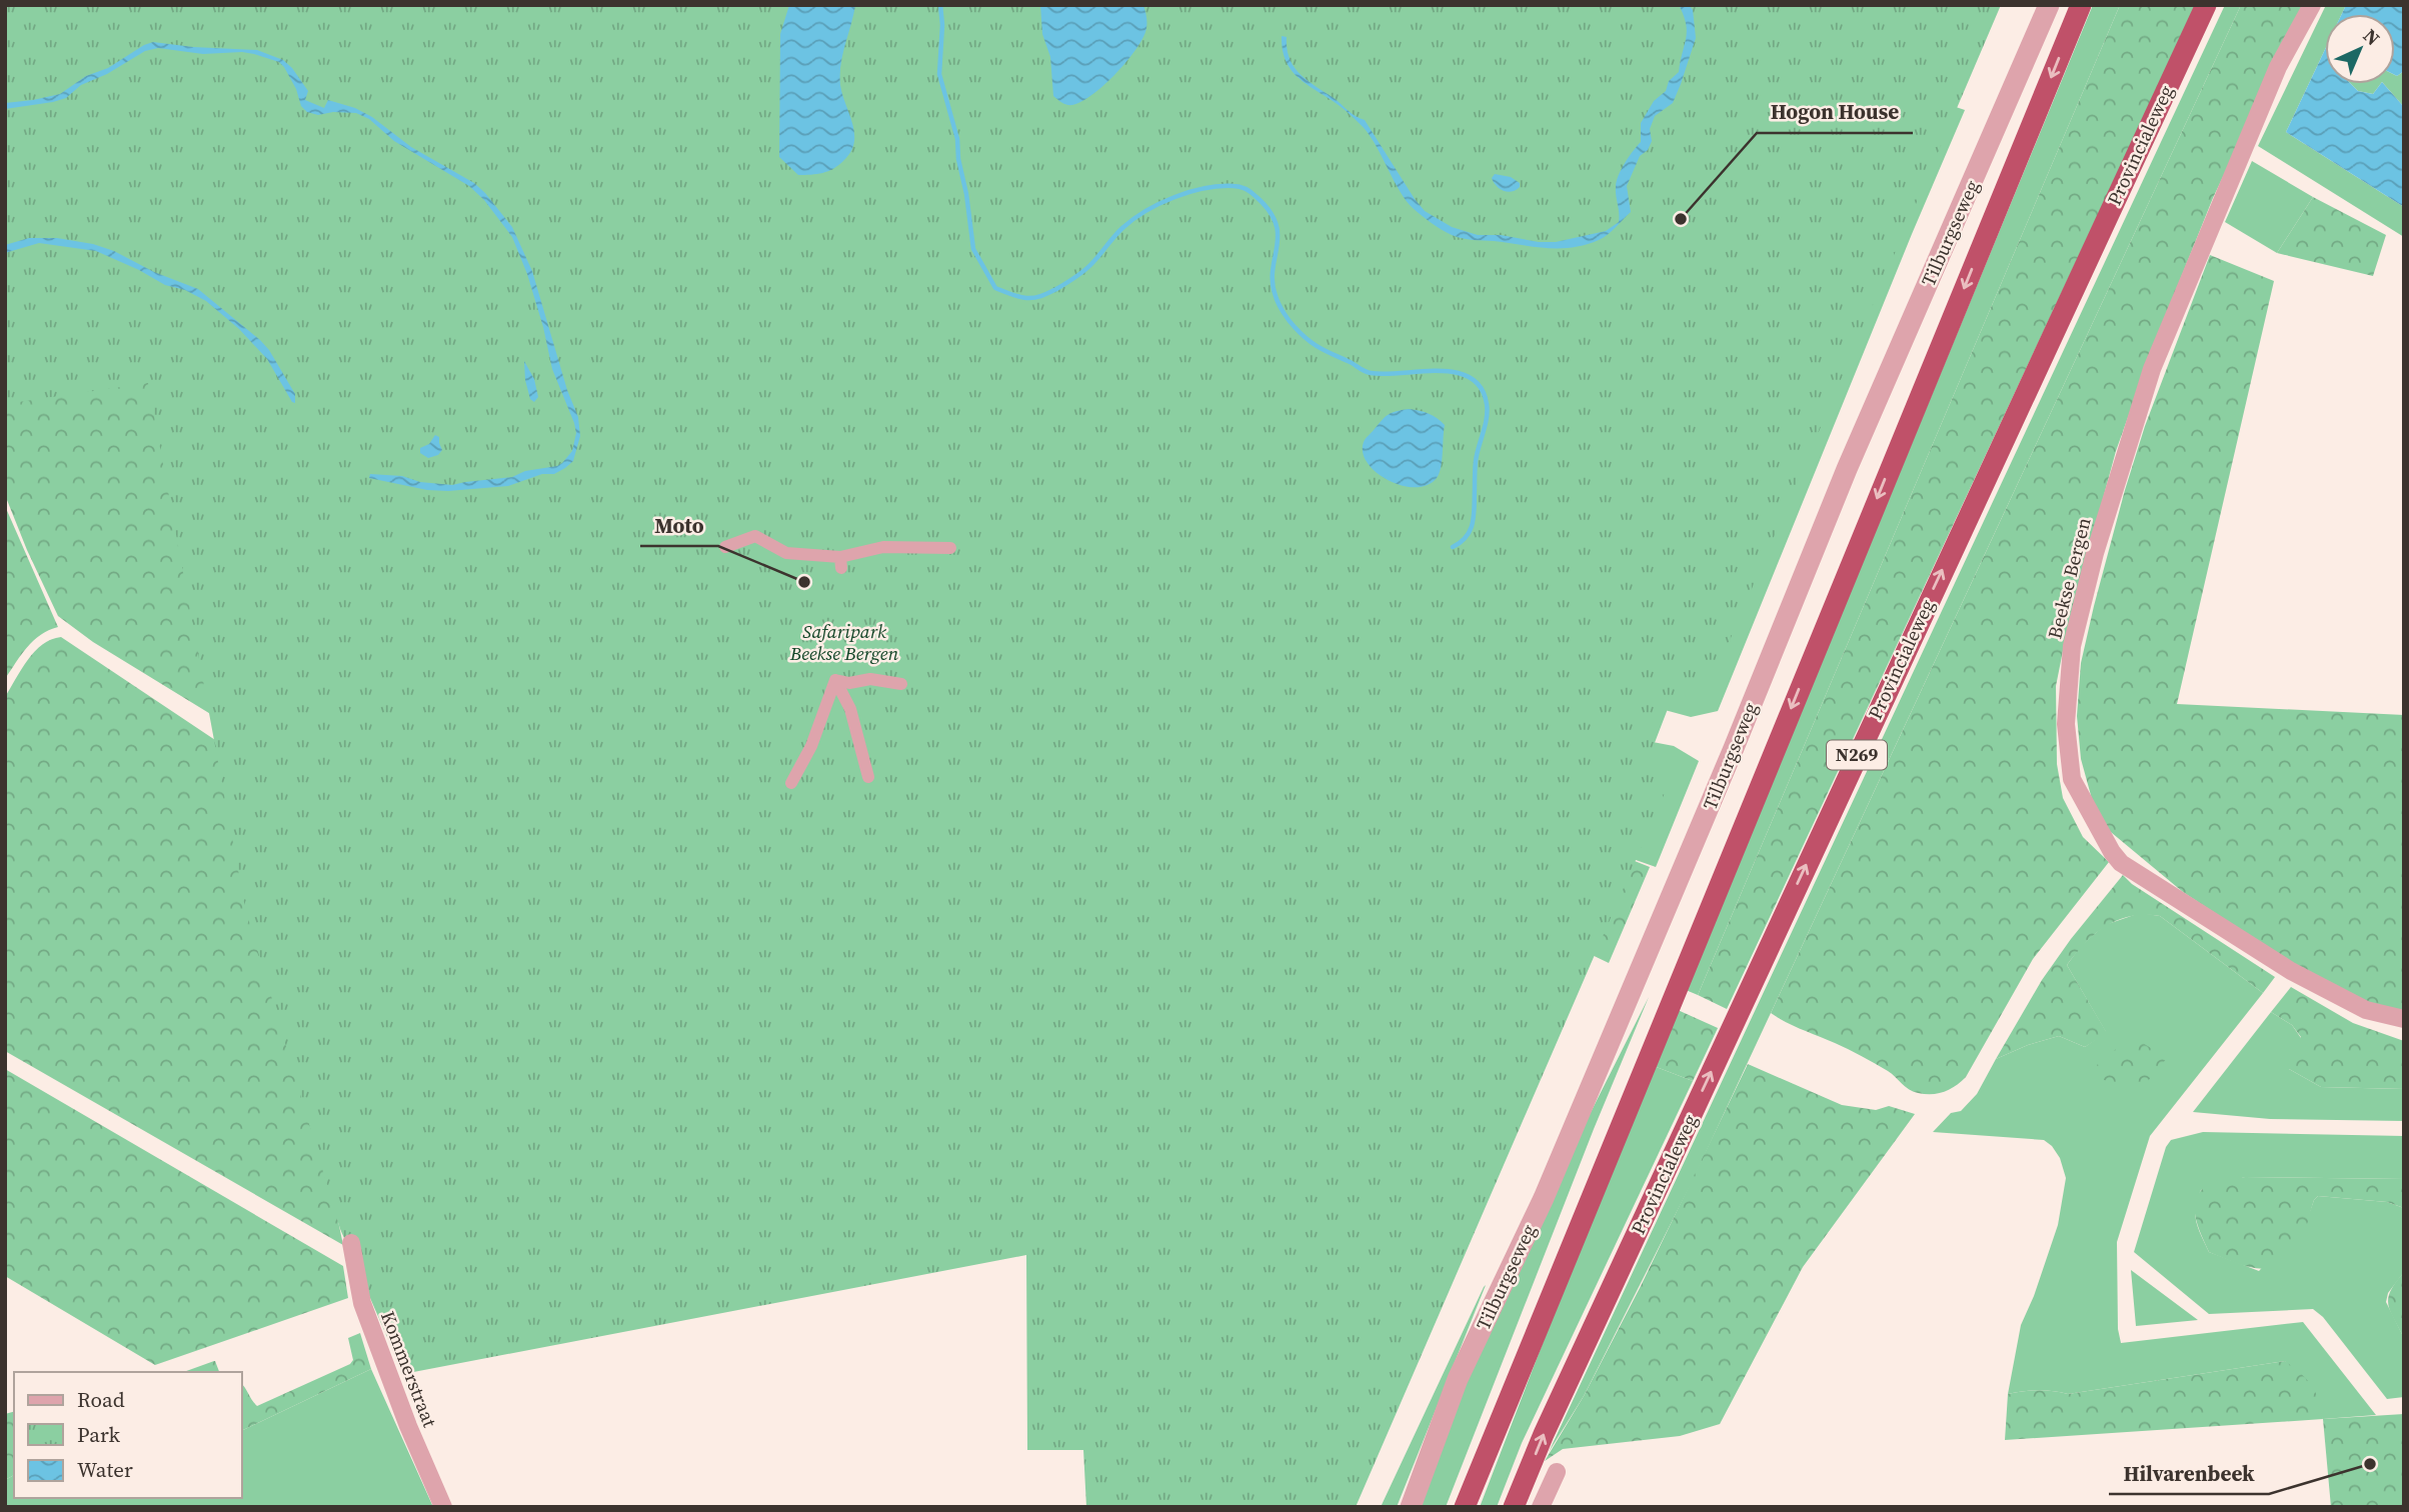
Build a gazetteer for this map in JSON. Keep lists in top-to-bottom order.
{
  "streets": {
    "highway": ["Provincialeweg", "N269"],
    "street": ["Tilburgseweg", "Beekse Bergen", "Kommerstraat"]
  },
  "parks": ["Safaripark Beekse Bergen"],
  "places": ["Hogon House", "Moto", "Hilvarenbeek"],
  "legend": ["Road", "Park", "Water"],
  "north": "top right"
}
